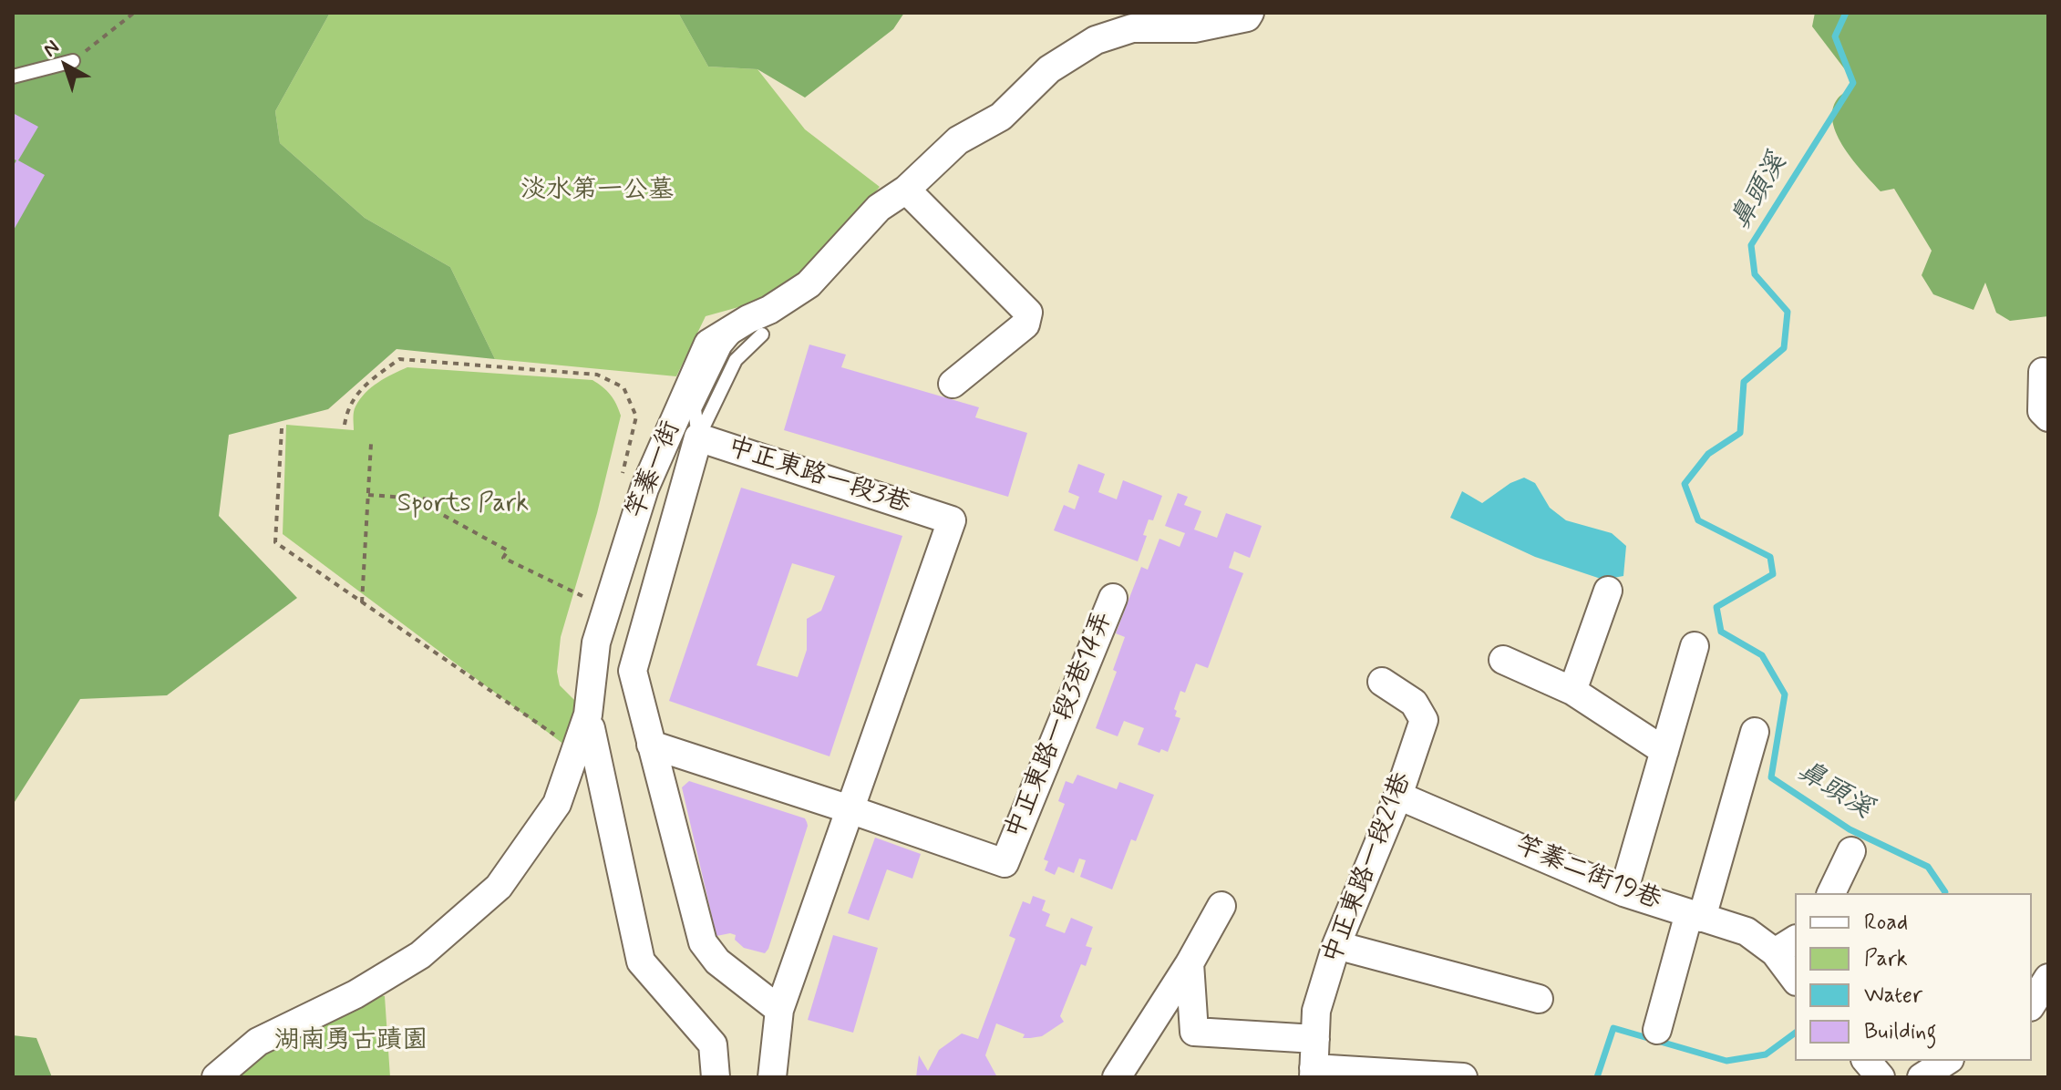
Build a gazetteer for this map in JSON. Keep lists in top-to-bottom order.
{
  "streets": {
    "street": [
      "竿蓁一街",
      "中正東路一段3巷",
      "中正東路一段3巷14弄",
      "中正東路一段21巷",
      "竿蓁二街19巷"
    ]
  },
  "crossings": [
    ["中正東路一段3巷", "中正東路一段3巷14弄"],
    ["中正東路一段21巷", "竿蓁二街19巷"]
  ],
  "water": ["鼻頭溪"],
  "parks": ["淡水第一公墓", "Sports Park", "湖南勇古蹟園"],
  "legend": [
    "Road",
    "Park",
    "Water",
    "Building"
  ],
  "north": "top left"
}
